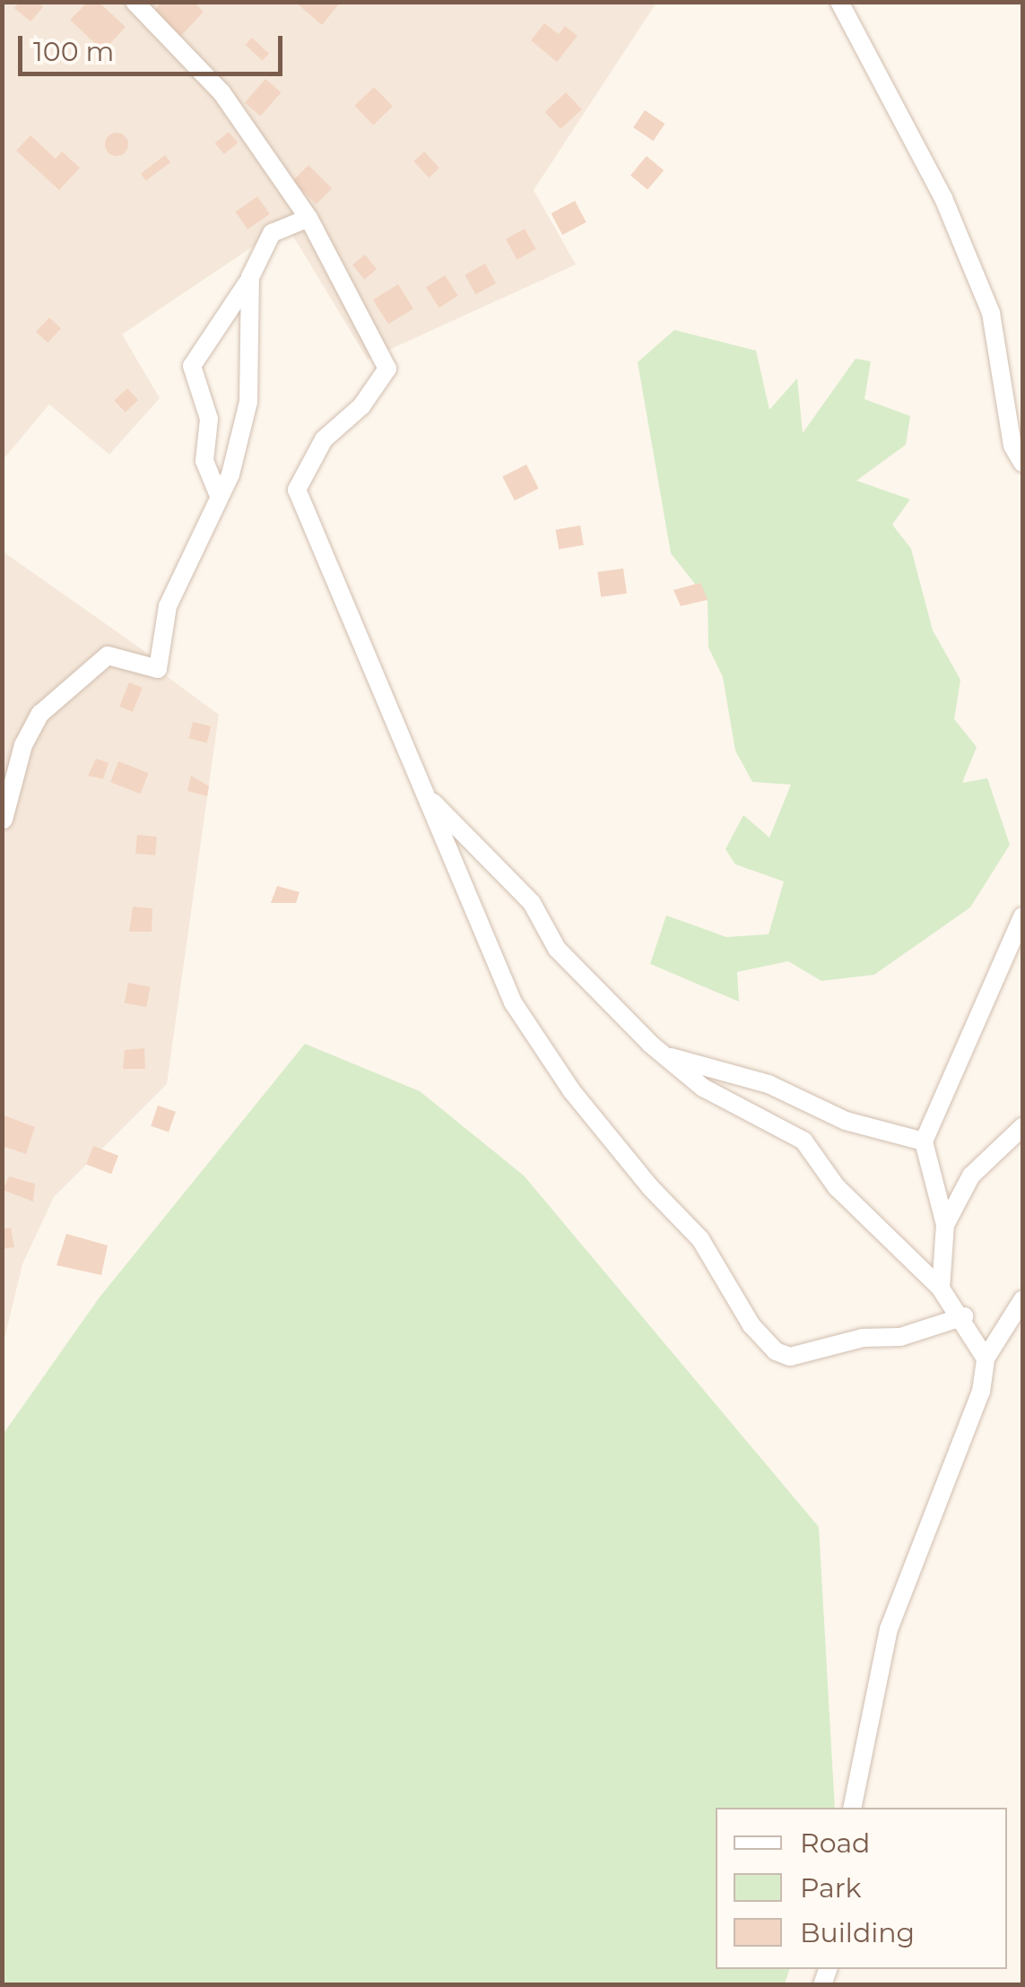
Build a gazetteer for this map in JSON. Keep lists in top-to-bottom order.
{
  "legend": ["Road", "Park", "Building"],
  "scale_bar": "100 m"
}
